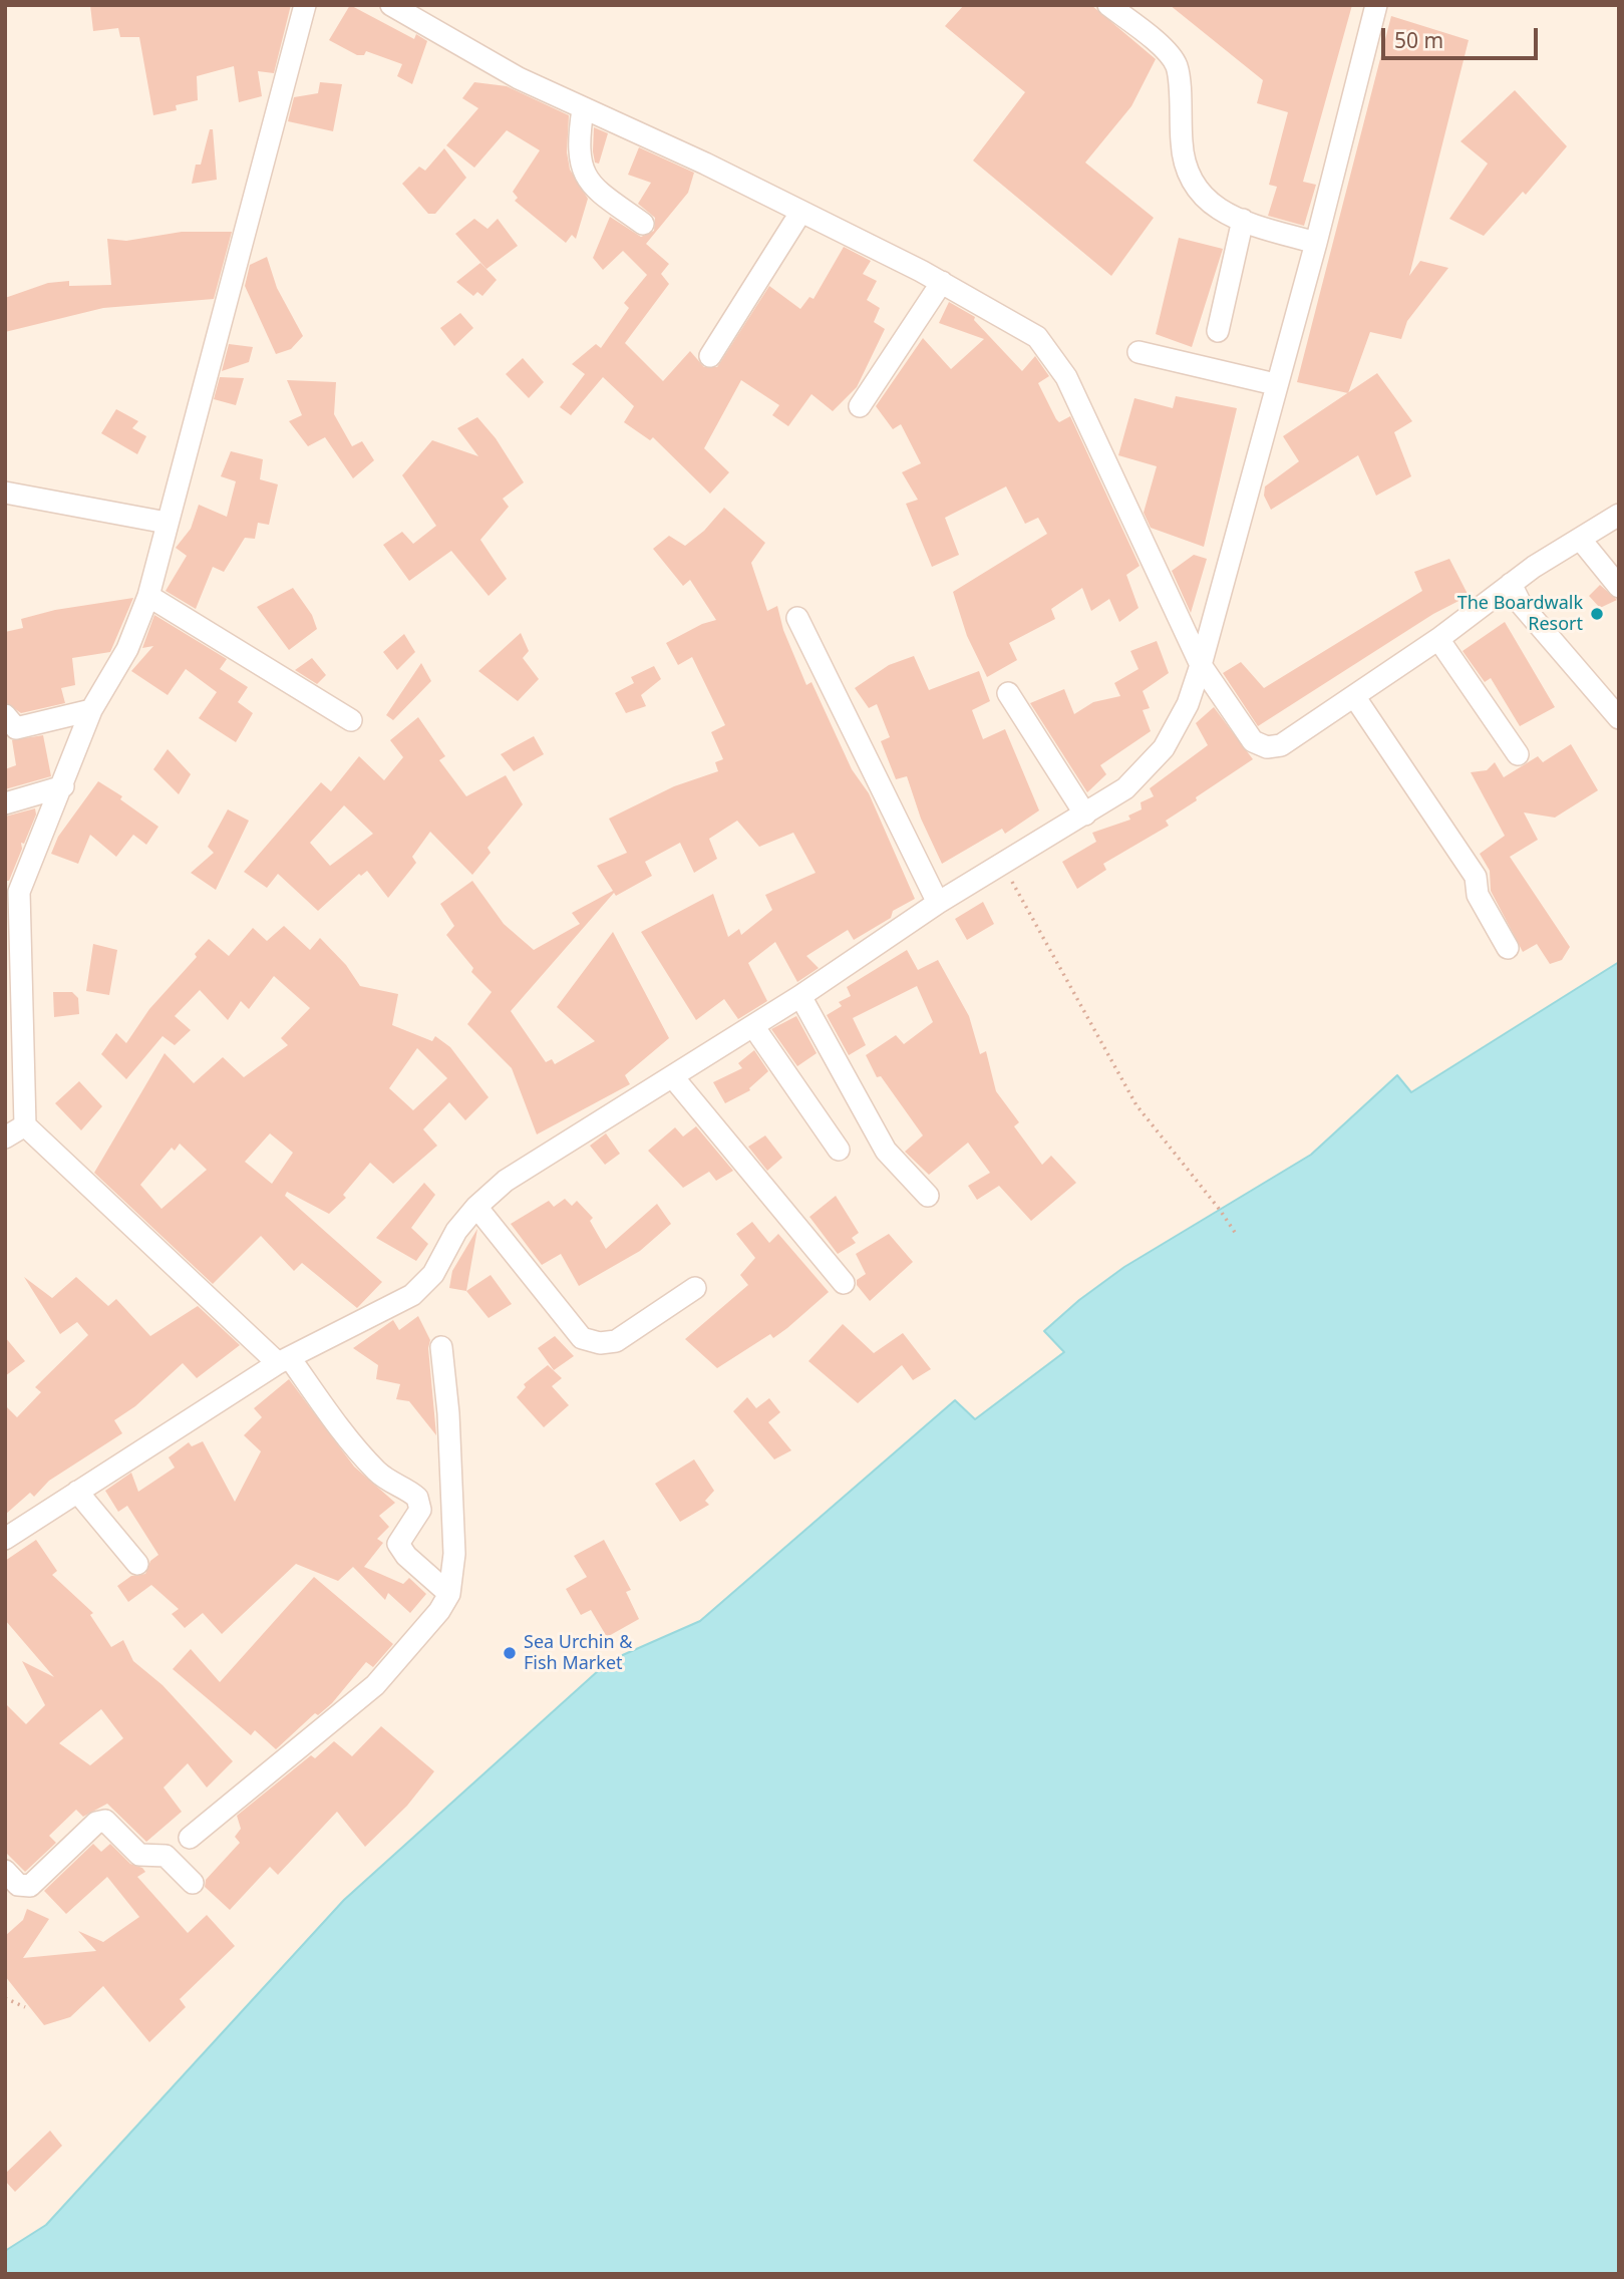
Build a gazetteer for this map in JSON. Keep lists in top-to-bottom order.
{
  "places": ["The Boardwalk Resort", "Sea Urchin & Fish Market"],
  "scale_bar": "50 m"
}
